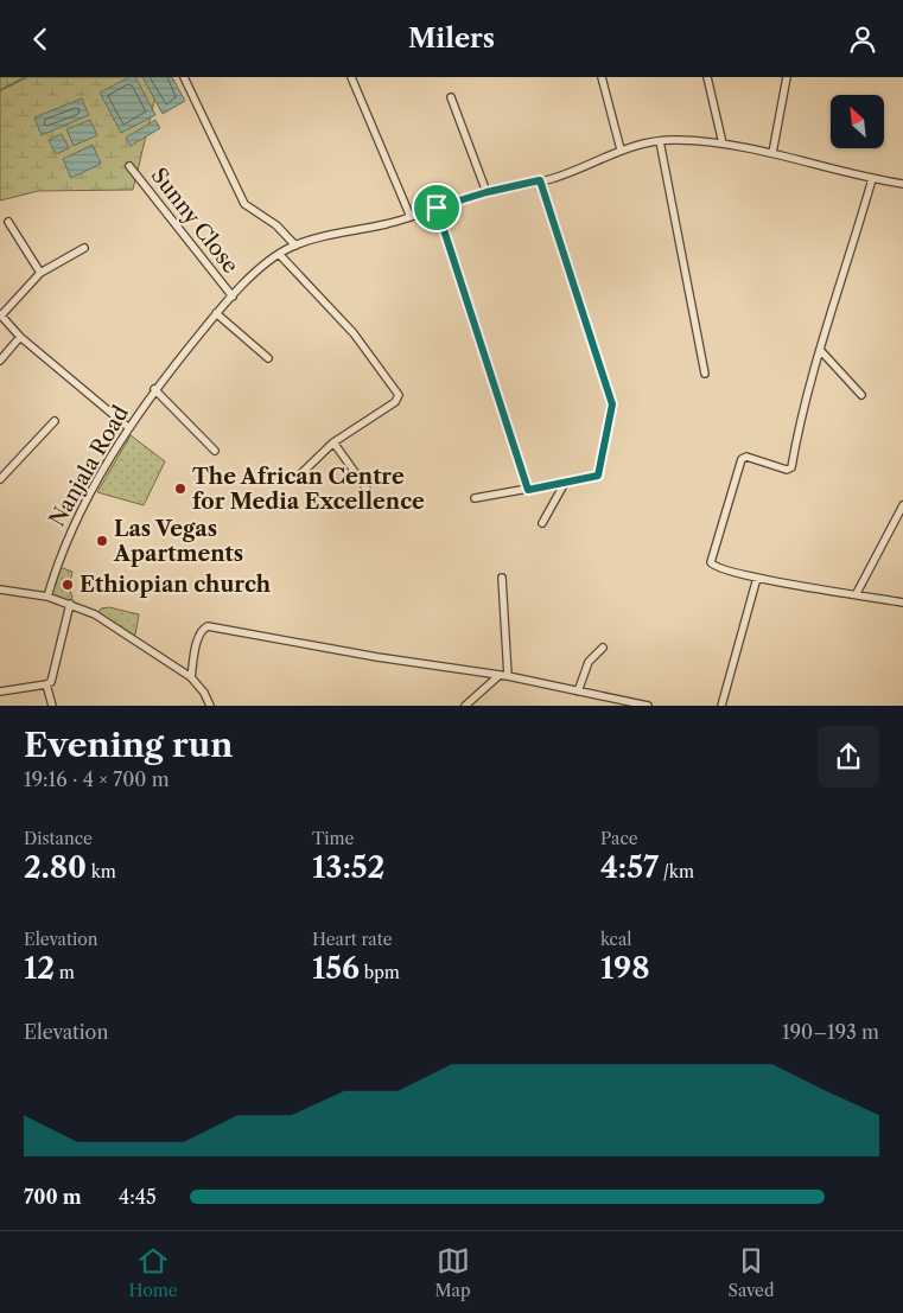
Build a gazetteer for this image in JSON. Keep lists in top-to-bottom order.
{
  "streets": {
    "street": ["Sunny Close", "Nanjala Road"]
  },
  "crossings": [
    ["Sunny Close", "Nanjala Road"]
  ],
  "places": ["The African Centre for Media Excellence", "Las Vegas Apartments", "Ethiopian church"],
  "north": "top left",
  "page": {
    "header": "Milers",
    "heading": ["Evening run", "19:16 · 4 × 700 m"],
    "stats": [
      ["Distance", "2.80 km"],
      ["Time", "13:52"],
      ["Pace", "4:57 /km"],
      ["Elevation", "12 m"],
      ["Heart rate", "156 bpm"],
      ["kcal", "198"]
    ],
    "chart": ["Elevation", "190–193 m"],
    "list": [
      {
        "name": "700 m",
        "note": "4:45"
      }
    ],
    "tabs": ["Home", "Map", "Saved"]
  }
}
